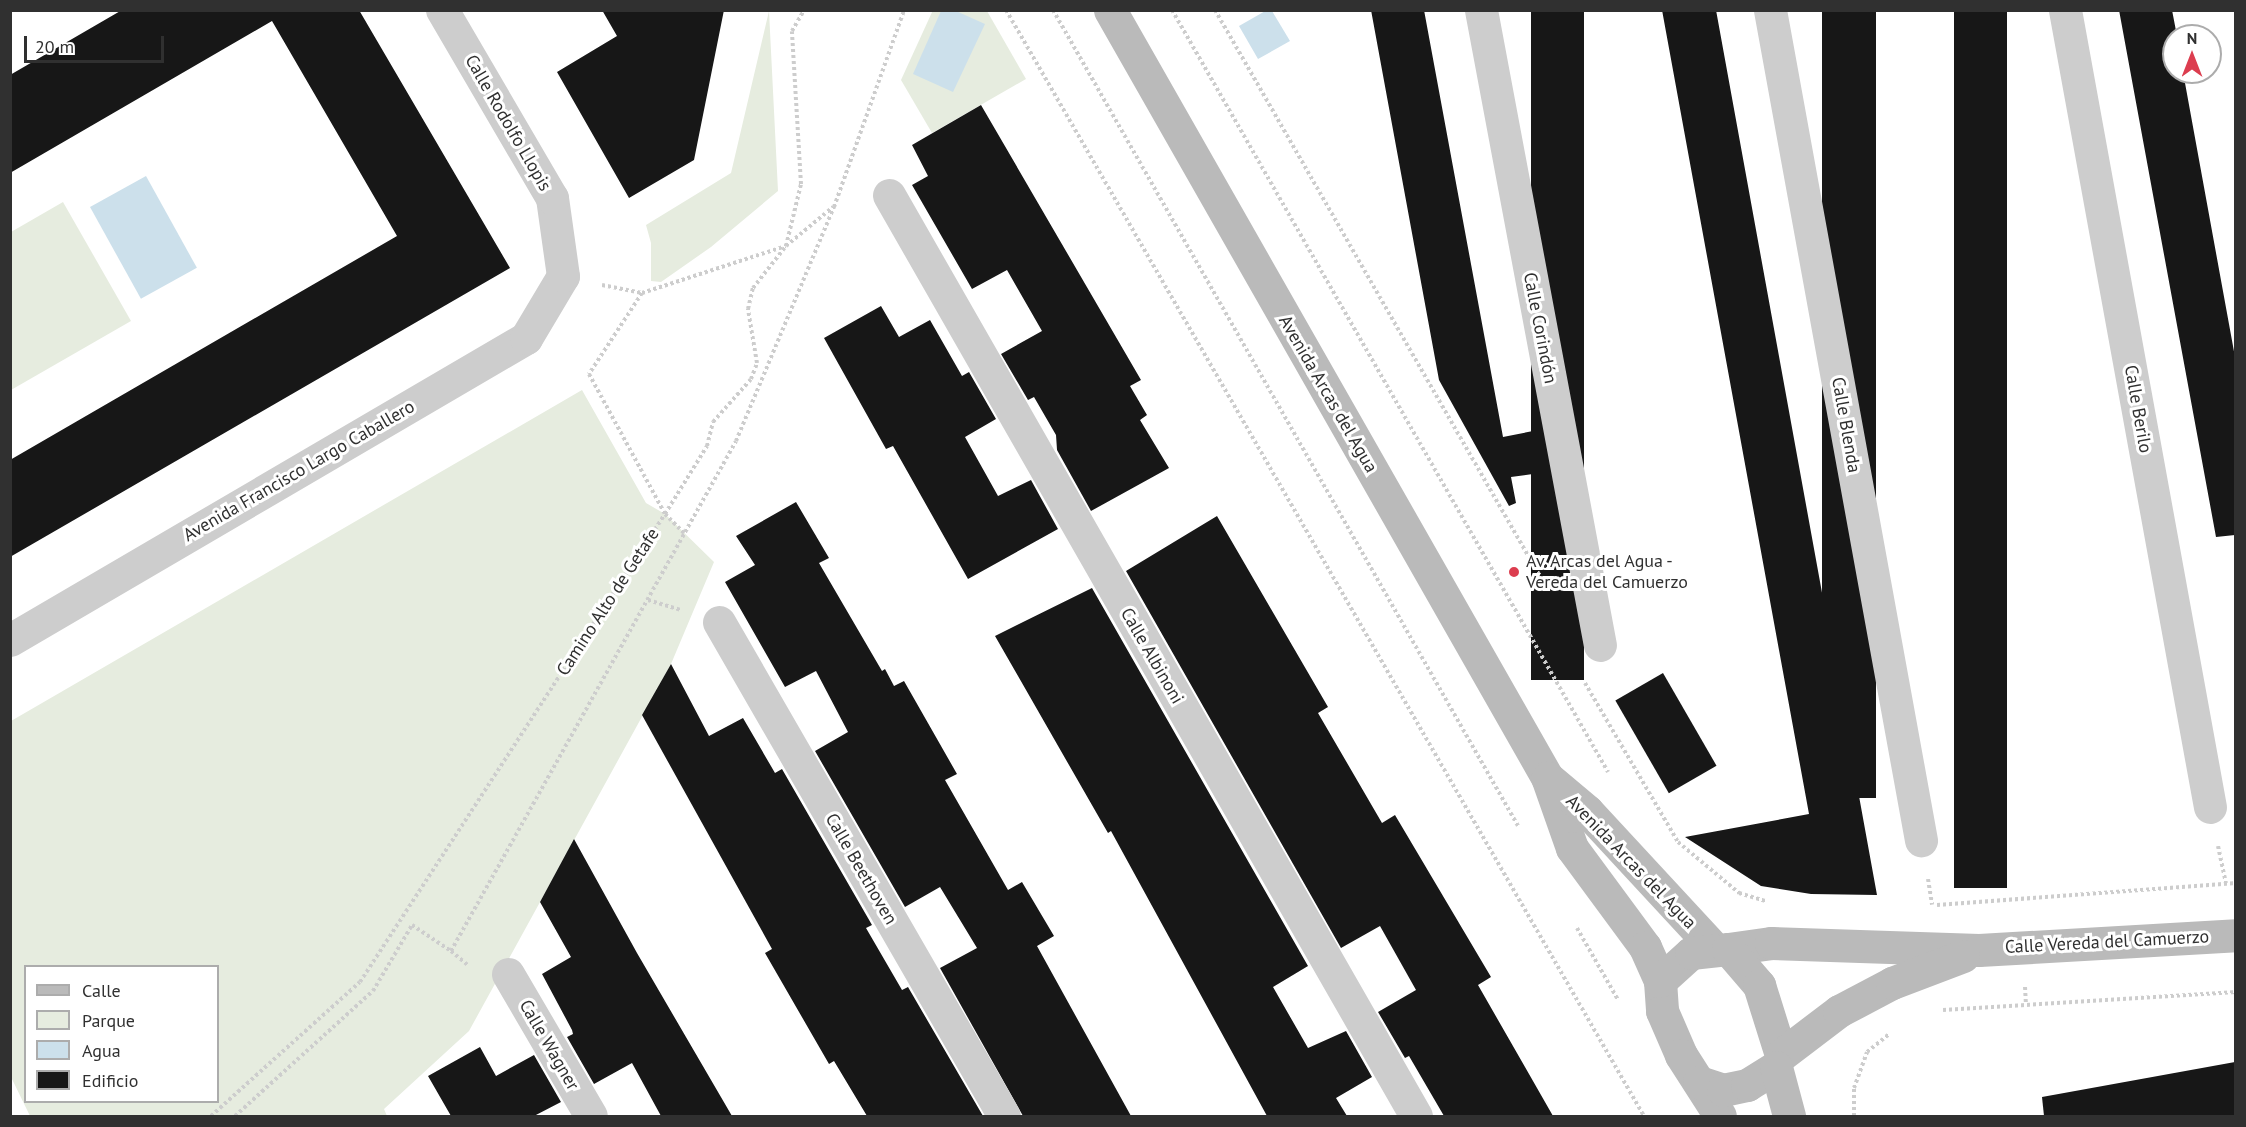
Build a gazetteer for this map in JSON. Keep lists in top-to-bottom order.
{
  "streets": {
    "street": [
      "Calle Rodolfo Llopis",
      "Calle Corindón",
      "Avenida Arcas del Agua",
      "Calle Berilo",
      "Calle Blenda",
      "Avenida Francisco Largo Caballero",
      "Calle Albinoni",
      "Calle Beethoven",
      "Calle Vereda del Camuerzo",
      "Calle Wagner"
    ],
    "path": ["Camino Alto de Getafe"]
  },
  "crossings": [
    ["Calle Rodolfo Llopis", "Avenida Francisco Largo Caballero"],
    ["Avenida Arcas del Agua", "Calle Vereda del Camuerzo"]
  ],
  "places": ["Av. Arcas del Agua - Vereda del Camuerzo"],
  "legend": [
    "Calle",
    "Parque",
    "Agua",
    "Edificio"
  ],
  "scale_bar": "20 m",
  "north": "top"
}
